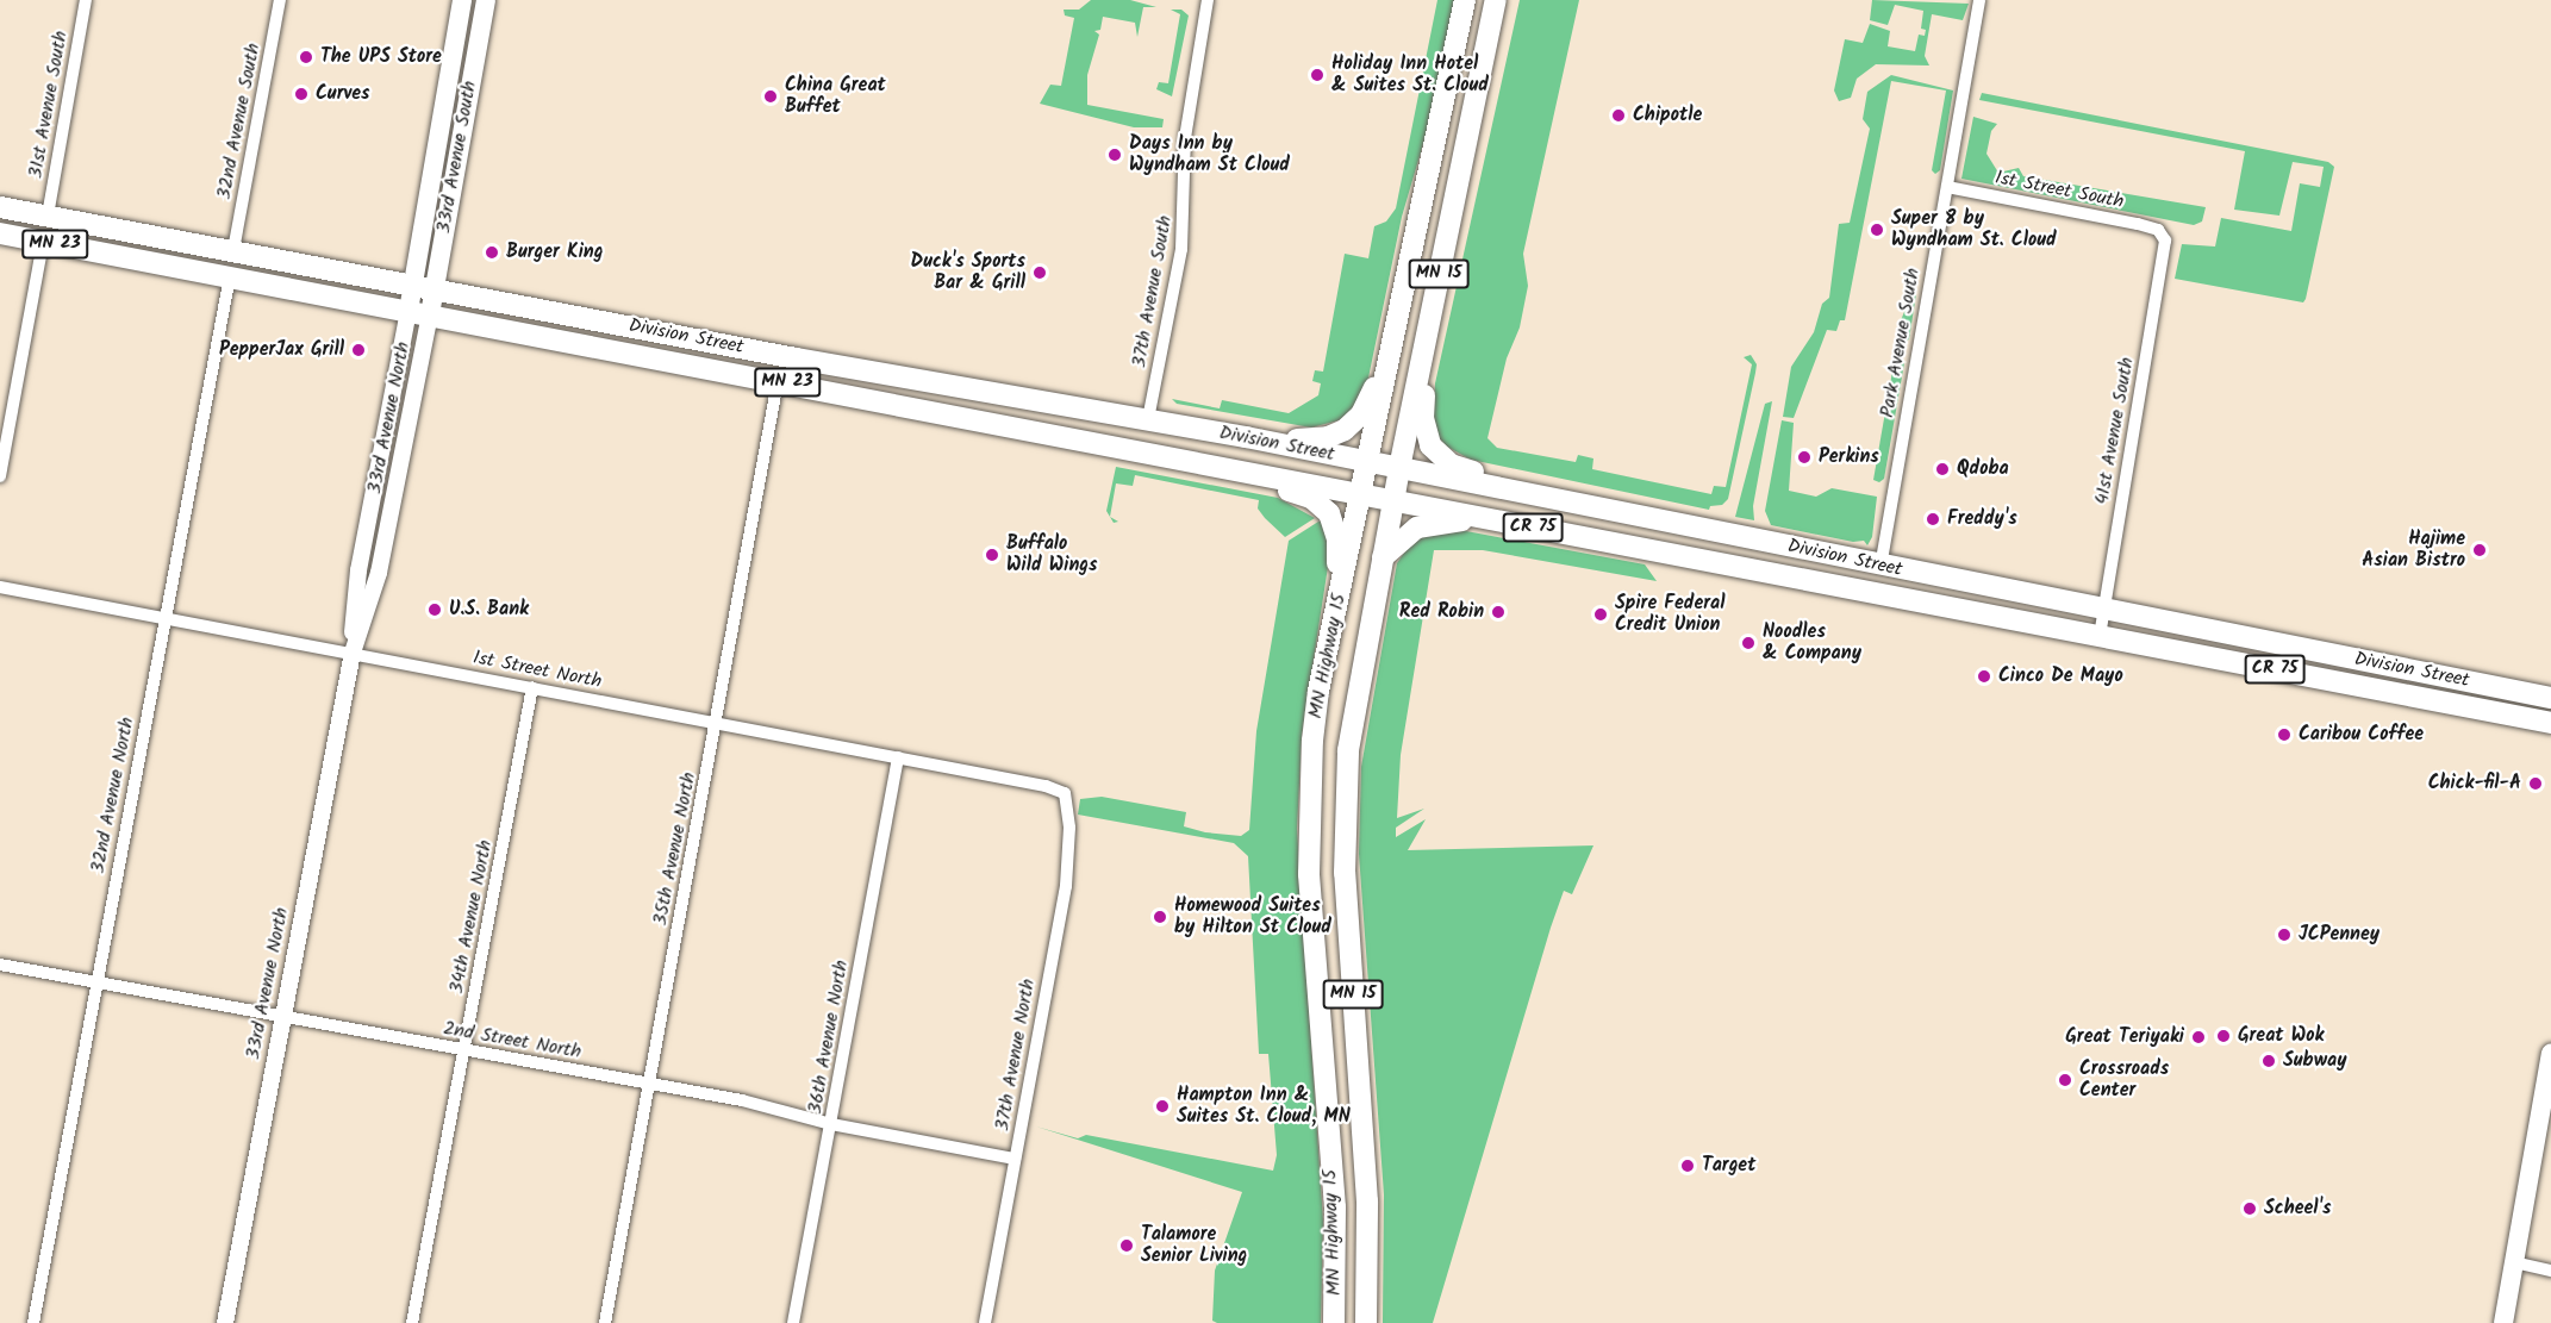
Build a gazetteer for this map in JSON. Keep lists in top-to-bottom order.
{
  "streets": {
    "highway": [
      "MN 23",
      "MN 15",
      "Division Street",
      "CR 75",
      "MN Highway 15"
    ],
    "main road": ["33rd Avenue South"],
    "street": [
      "31st Avenue South",
      "32nd Avenue South",
      "1st Street South",
      "37th Avenue South",
      "Park Avenue South",
      "33rd Avenue North",
      "41st Avenue South",
      "1st Street North",
      "32nd Avenue North",
      "35th Avenue North",
      "34th Avenue North",
      "36th Avenue North",
      "2nd Street North",
      "37th Avenue North"
    ]
  },
  "crossings": [
    ["31st Avenue South", "Division Street"],
    ["32nd Avenue South", "Division Street"],
    ["33rd Avenue South", "Division Street"],
    ["33rd Avenue South", "33rd Avenue North"],
    ["1st Street South", "Park Avenue South"],
    ["1st Street South", "41st Avenue South"],
    ["37th Avenue South", "Division Street"],
    ["Division Street", "Park Avenue South"],
    ["Division Street", "33rd Avenue North"],
    ["Division Street", "41st Avenue South"],
    ["Division Street", "MN Highway 15"],
    ["Division Street", "32nd Avenue North"],
    ["Division Street", "35th Avenue North"],
    ["33rd Avenue North", "1st Street North"],
    ["33rd Avenue North", "2nd Street North"],
    ["1st Street North", "32nd Avenue North"],
    ["1st Street North", "35th Avenue North"],
    ["1st Street North", "34th Avenue North"],
    ["1st Street North", "36th Avenue North"],
    ["1st Street North", "37th Avenue North"],
    ["32nd Avenue North", "2nd Street North"],
    ["35th Avenue North", "2nd Street North"],
    ["34th Avenue North", "2nd Street North"],
    ["36th Avenue North", "2nd Street North"],
    ["2nd Street North", "37th Avenue North"]
  ],
  "places": [
    "The UPS Store",
    "Holiday Inn Hotel & Suites St. Cloud",
    "Curves",
    "China Great Buffet",
    "Chipotle",
    "Days Inn by Wyndham St Cloud",
    "Super 8 by Wyndham St. Cloud",
    "Burger King",
    "Duck's Sports Bar & Grill",
    "PepperJax Grill",
    "Perkins",
    "Qdoba",
    "Freddy's",
    "Hajime Asian Bistro",
    "Buffalo Wild Wings",
    "U.S. Bank",
    "Red Robin",
    "Spire Federal Credit Union",
    "Noodles & Company",
    "Cinco De Mayo",
    "Caribou Coffee",
    "Chick-fil-A",
    "Homewood Suites by Hilton St Cloud",
    "JCPenney",
    "Great Wok",
    "Great Teriyaki",
    "Subway",
    "Crossroads Center",
    "Hampton Inn & Suites St. Cloud, MN",
    "Target",
    "Scheel's",
    "Talamore Senior Living"
  ]
}
